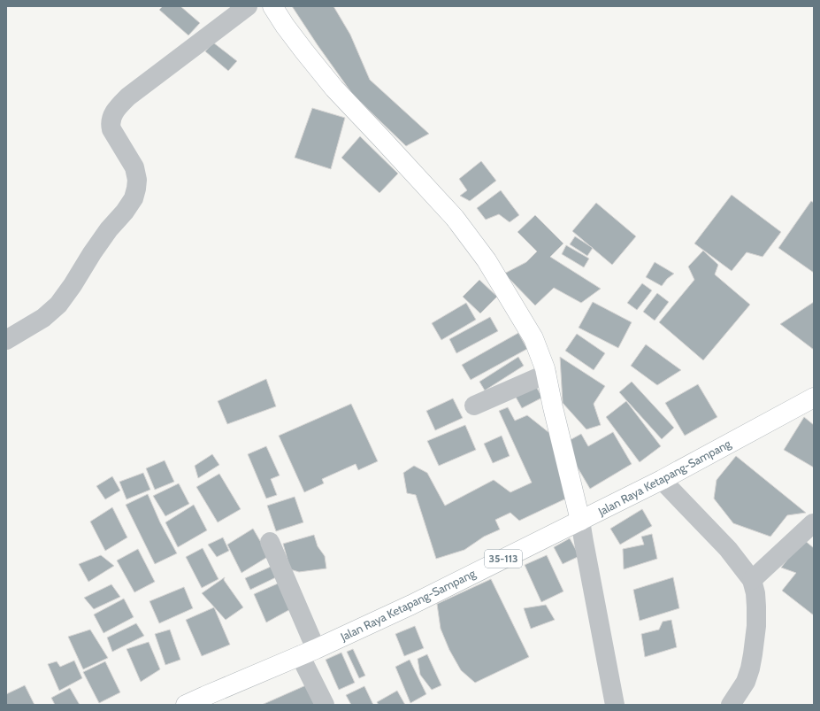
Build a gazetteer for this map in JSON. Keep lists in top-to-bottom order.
{
  "streets": {
    "main road": ["Jalan Raya Ketapang-Sampang", "35-113"]
  }
}
